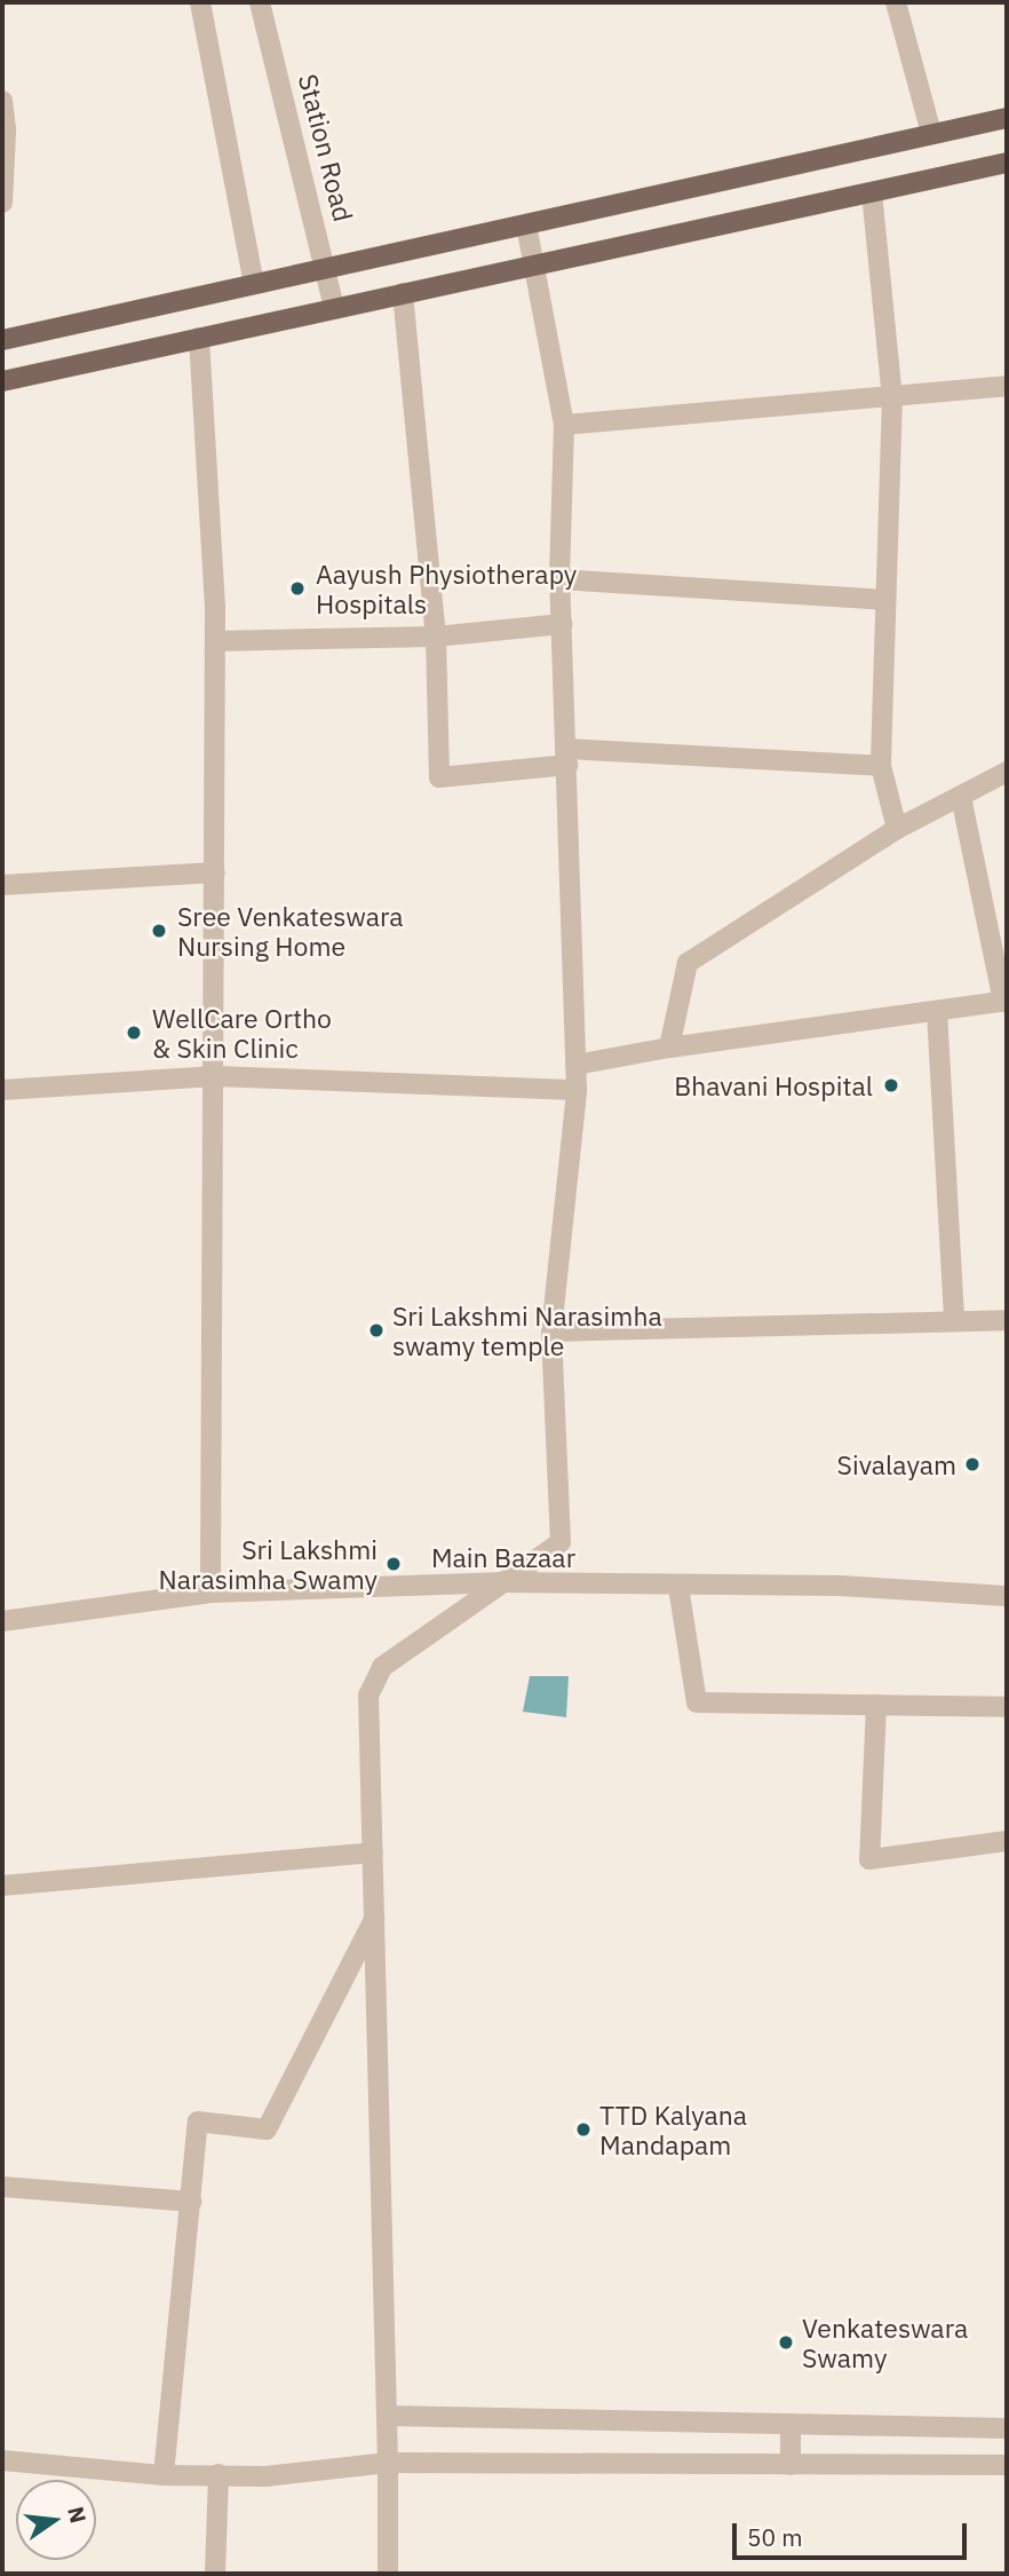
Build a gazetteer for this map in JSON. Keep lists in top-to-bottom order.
{
  "streets": {
    "street": ["Station Road", "Main Bazaar"]
  },
  "places": [
    "Aayush Physiotherapy Hospitals",
    "Sree Venkateswara Nursing Home",
    "WellCare Ortho & Skin Clinic",
    "Bhavani Hospital",
    "Sri Lakshmi Narasimha swamy temple",
    "Sivalayam",
    "Sri Lakshmi Narasimha Swamy",
    "TTD Kalyana Mandapam",
    "Venkateswara Swamy"
  ],
  "scale_bar": "50 m",
  "north": "right"
}
